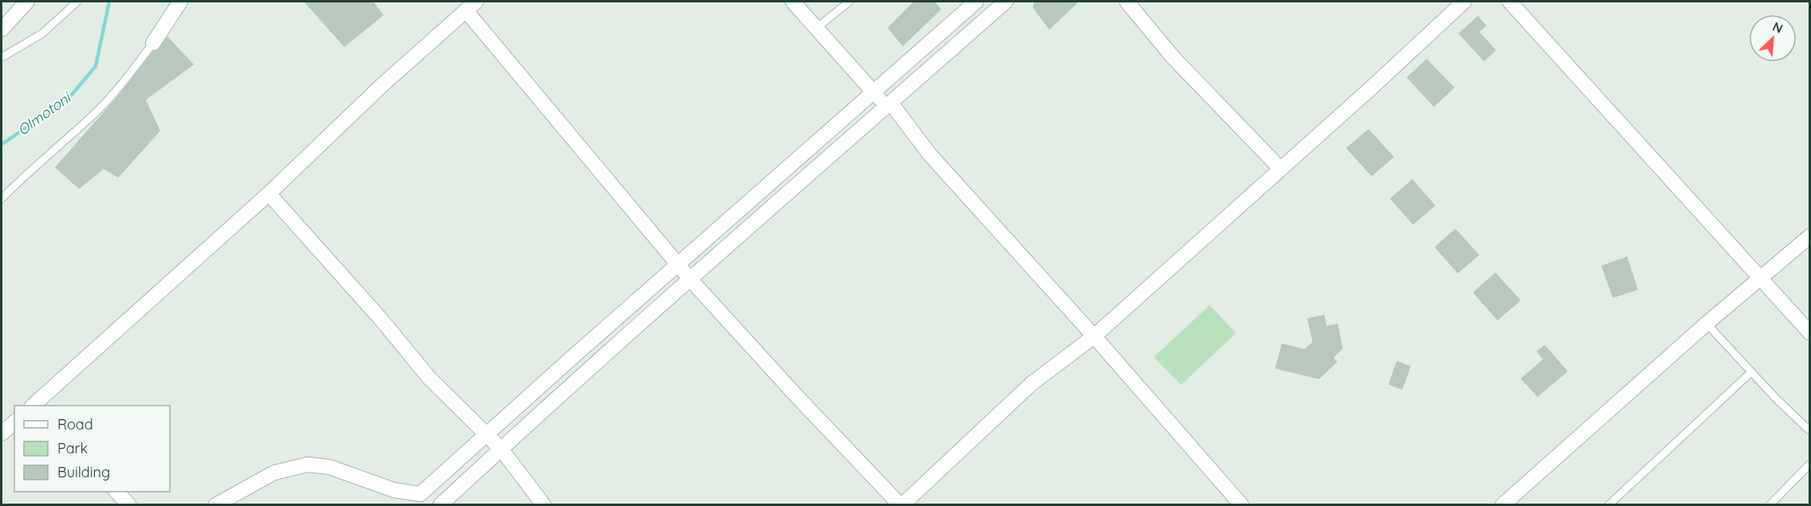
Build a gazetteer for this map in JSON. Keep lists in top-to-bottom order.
{
  "water": ["Olmotoni"],
  "legend": ["Road", "Park", "Building"],
  "north": "top right"
}
